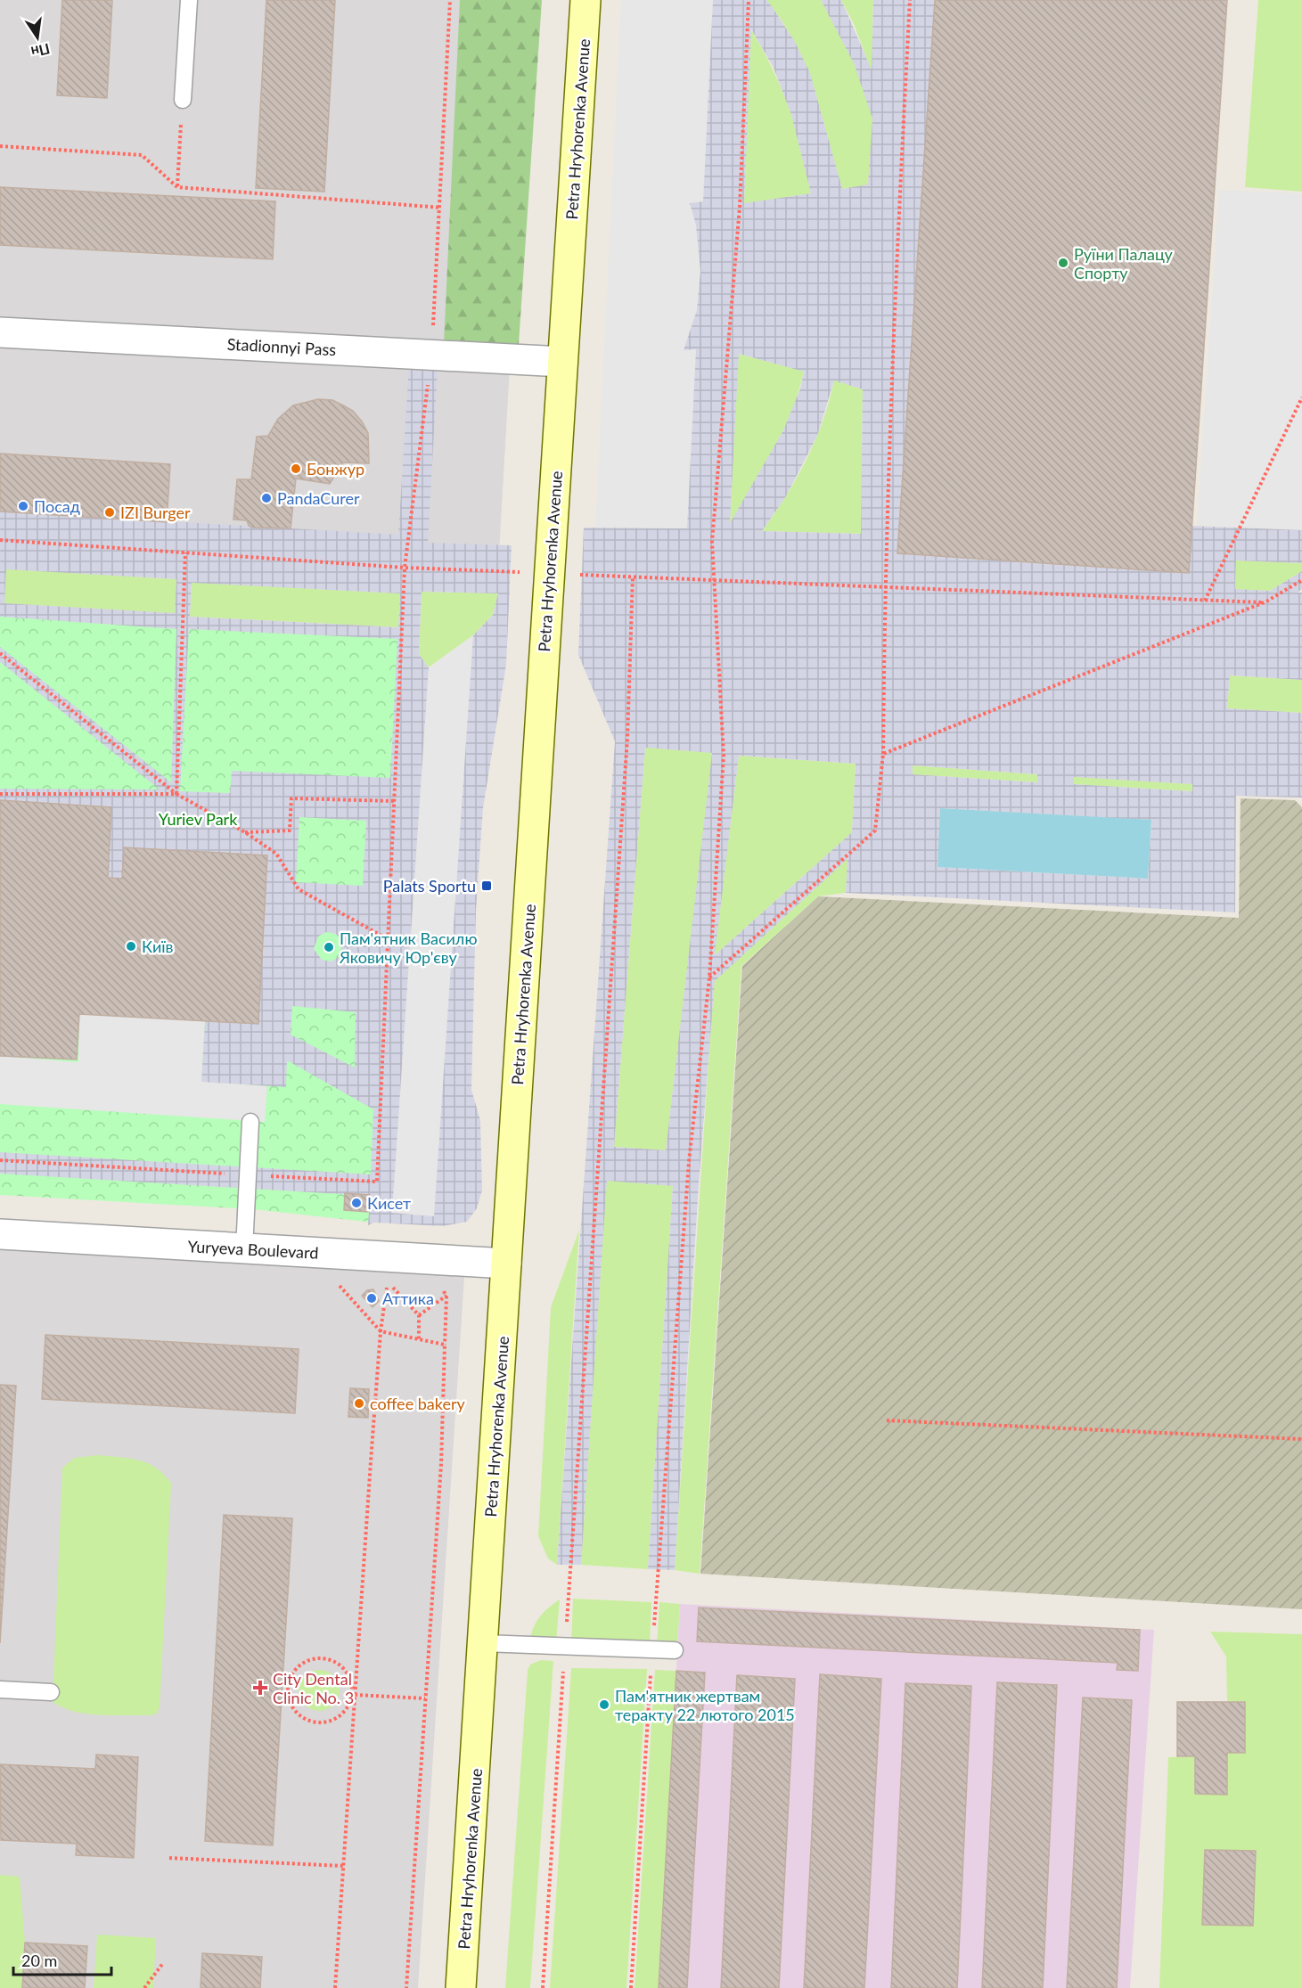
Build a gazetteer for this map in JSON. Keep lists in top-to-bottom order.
{
  "streets": {
    "main road": ["Petra Hryhorenka Avenue"],
    "street": ["Stadionnyi Pass", "Yuryeva Boulevard"]
  },
  "crossings": [
    ["Petra Hryhorenka Avenue", "Stadionnyi Pass"],
    ["Petra Hryhorenka Avenue", "Yuryeva Boulevard"]
  ],
  "parks": ["Yuriev Park"],
  "places": {
    "other": [
      "Руїни Палацу Спорту",
      "Бонжур",
      "PandaCurer",
      "Посад",
      "IZI Burger",
      "Київ",
      "Пам'ятник Василю Яковичу Юр'єву",
      "Кисет",
      "Аттика",
      "coffee bakery",
      "Пам'ятник жертвам теракту 22 лютого 2015"
    ],
    "transit": ["Palats Sportu"],
    "health": ["City Dental Clinic No. 3"]
  },
  "scale_bar": "20 m",
  "north": "bottom"
}
